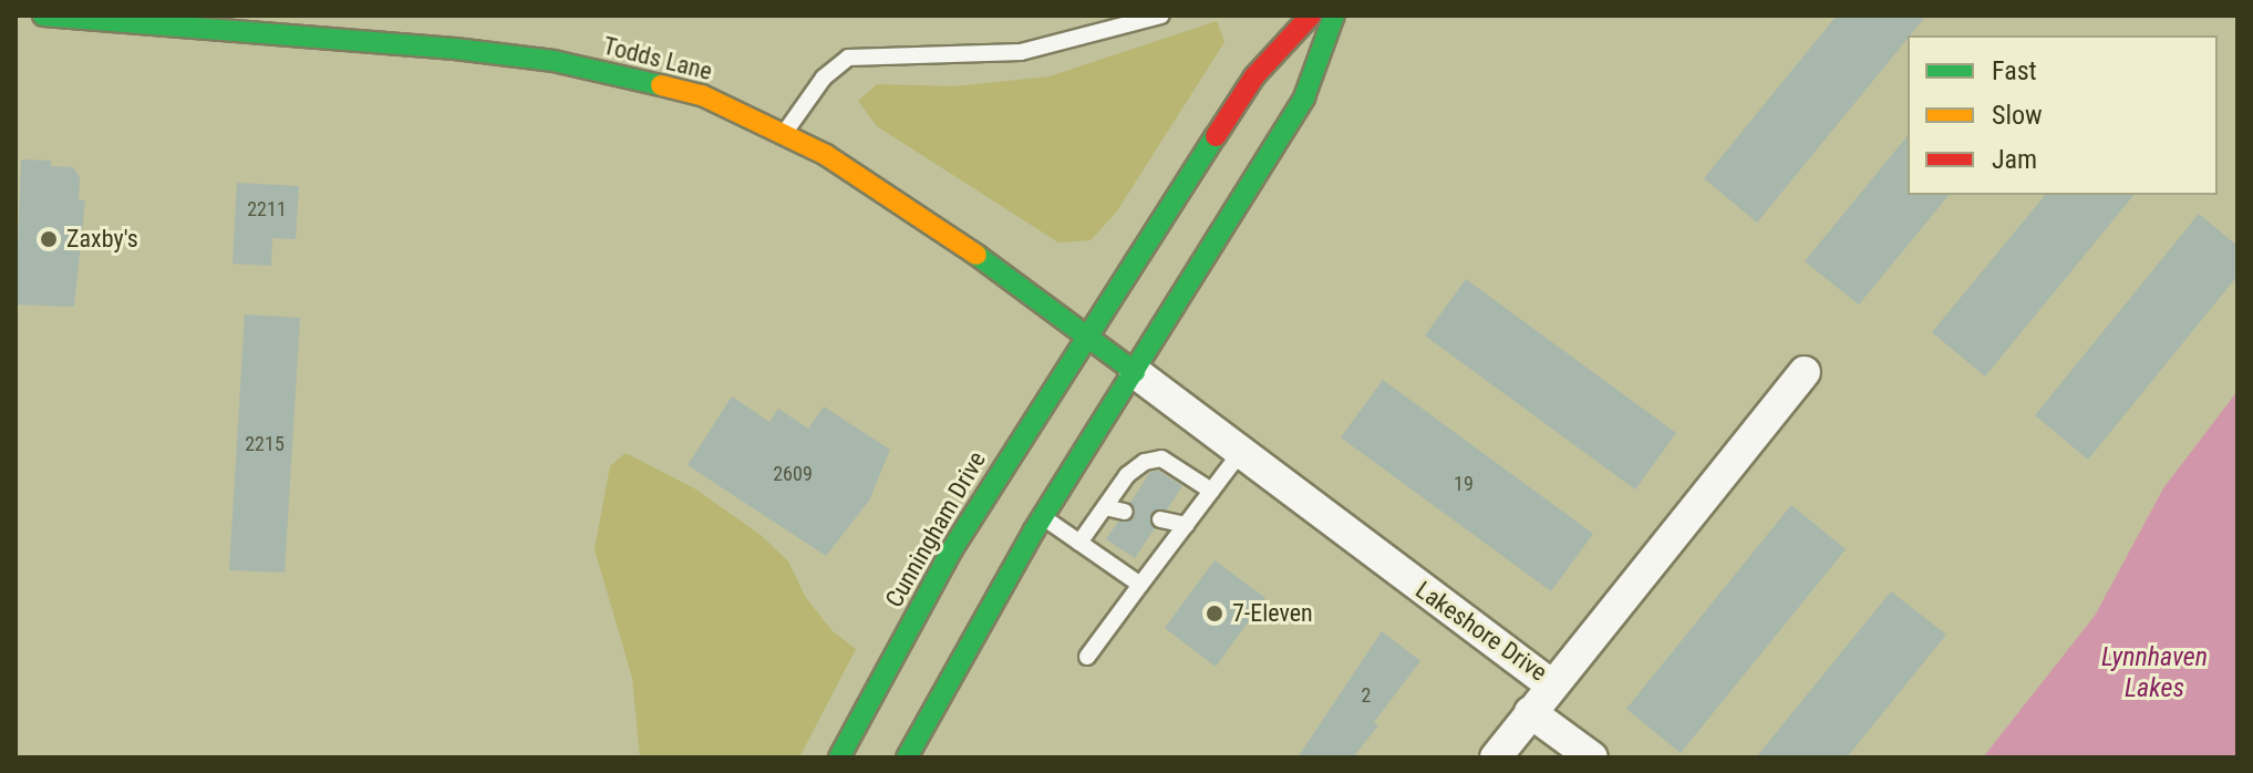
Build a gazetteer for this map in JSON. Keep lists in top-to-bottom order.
{
  "streets": {
    "main road": ["Todds Lane", "Cunningham Drive"],
    "street": ["Lakeshore Drive"]
  },
  "crossings": [
    ["Todds Lane", "Cunningham Drive"],
    ["Todds Lane", "Lakeshore Drive"]
  ],
  "water": ["Lynnhaven Lakes"],
  "places": ["Zaxby's", "7-Eleven"],
  "house_numbers": [
    "2211",
    "2215",
    "2609",
    "19",
    "2"
  ],
  "legend": ["Fast", "Slow", "Jam"]
}
